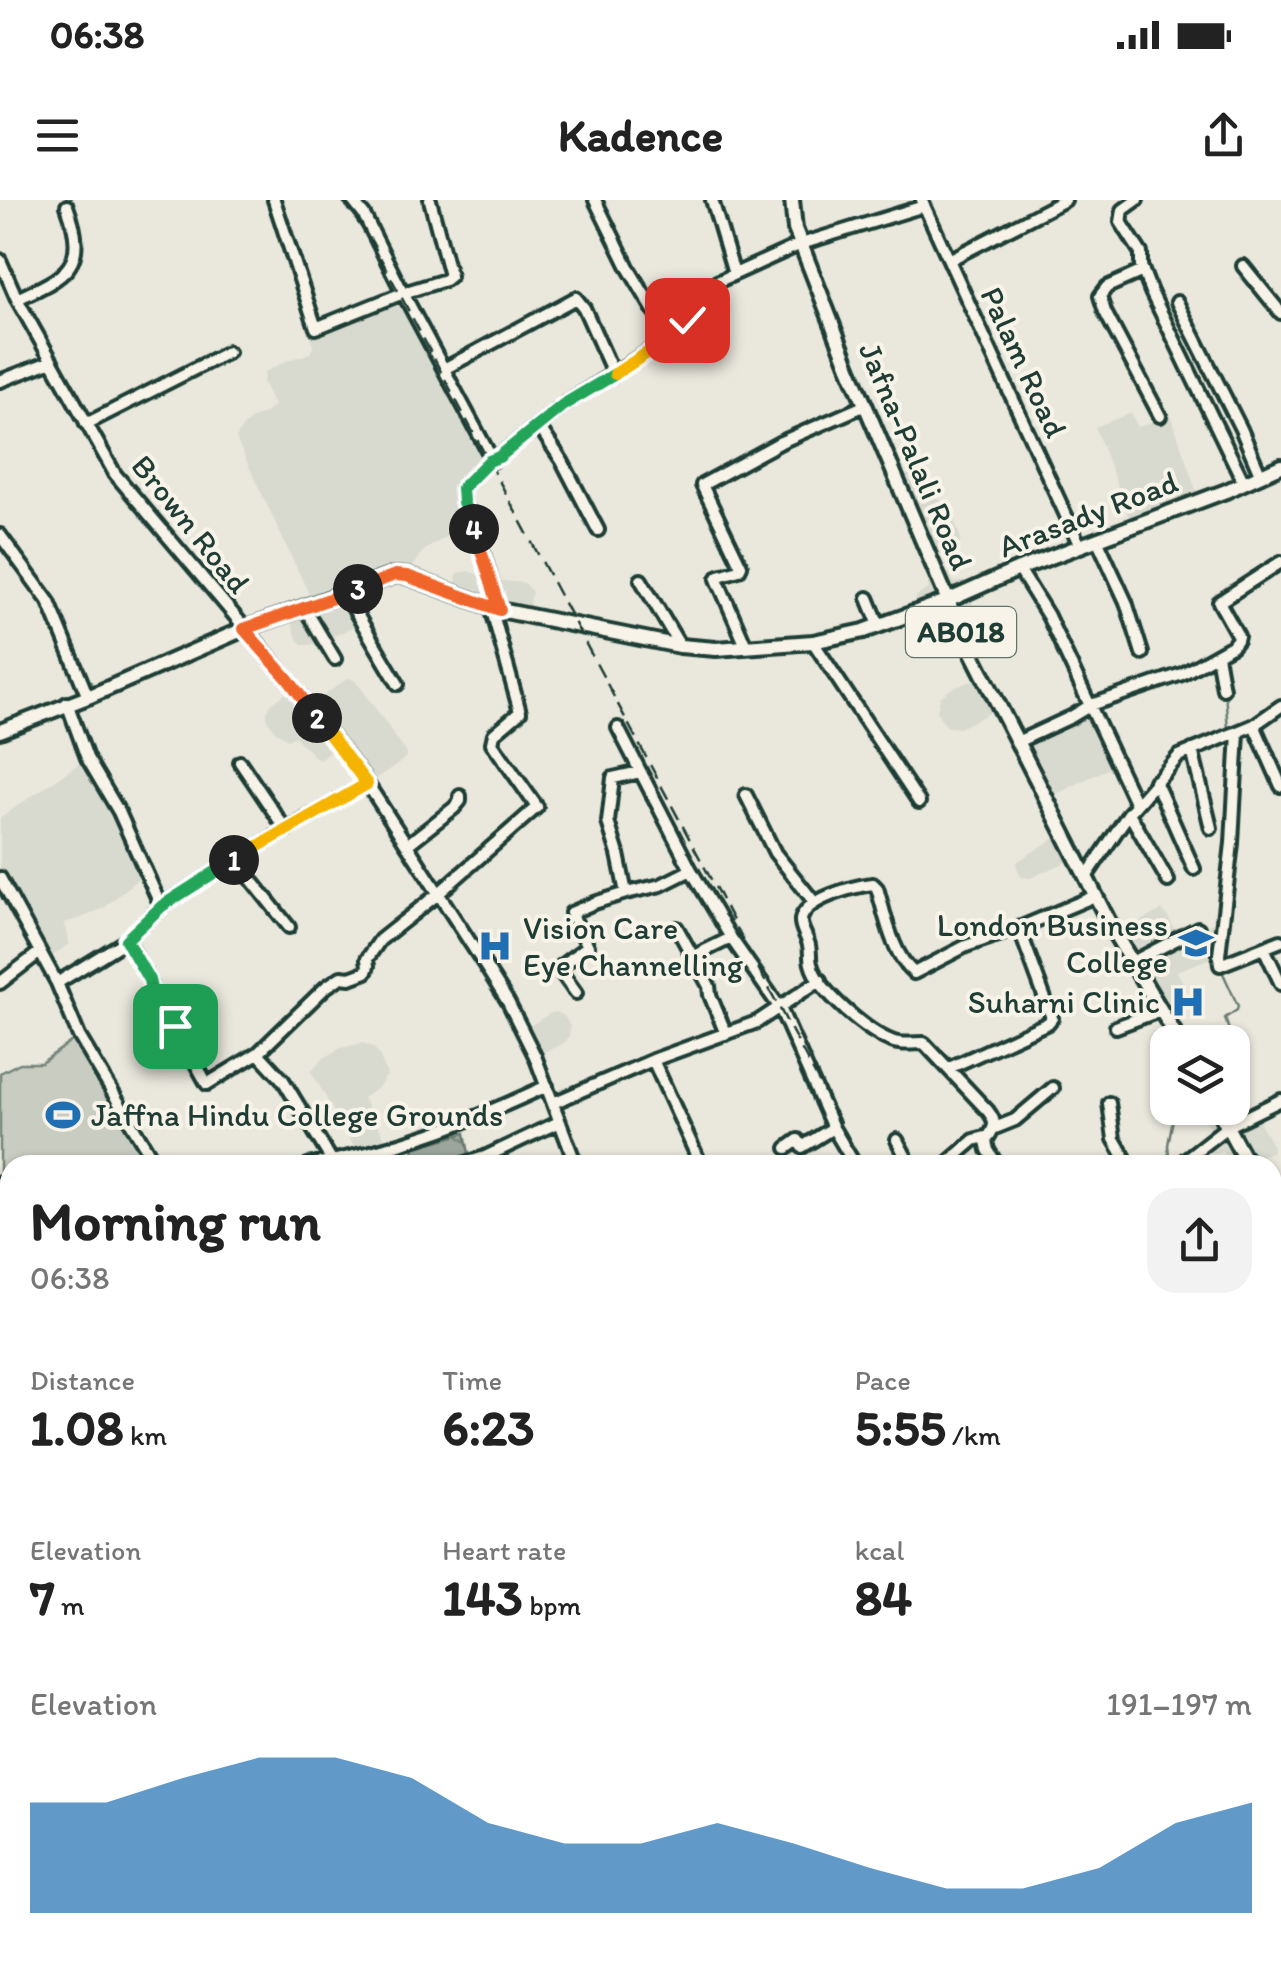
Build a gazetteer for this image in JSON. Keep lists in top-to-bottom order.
{
  "streets": {
    "main road": ["Jafna-Palali Road", "Arasady Road", "AB018"],
    "street": ["Palam Road", "Brown Road"]
  },
  "crossings": [
    ["Palam Road", "Arasady Road"],
    ["Jafna-Palali Road", "Arasady Road"],
    ["Arasady Road", "Brown Road"]
  ],
  "places": {
    "school or university": ["London Business College"],
    "hospital": ["Vision Care Eye Channelling", "Suharni Clinic"],
    "sports": ["Jaffna Hindu College Grounds"]
  },
  "page": {
    "status": "06:38",
    "header": "Kadence",
    "pins": [
      "4",
      "3",
      "2",
      "1"
    ],
    "heading": ["Morning run", "06:38"],
    "stats": [
      ["Distance", "1.08 km"],
      ["Time", "6:23"],
      ["Pace", "5:55 /km"],
      ["Elevation", "7 m"],
      ["Heart rate", "143 bpm"],
      ["kcal", "84"]
    ],
    "chart": ["Elevation", "191–197 m"]
  }
}
